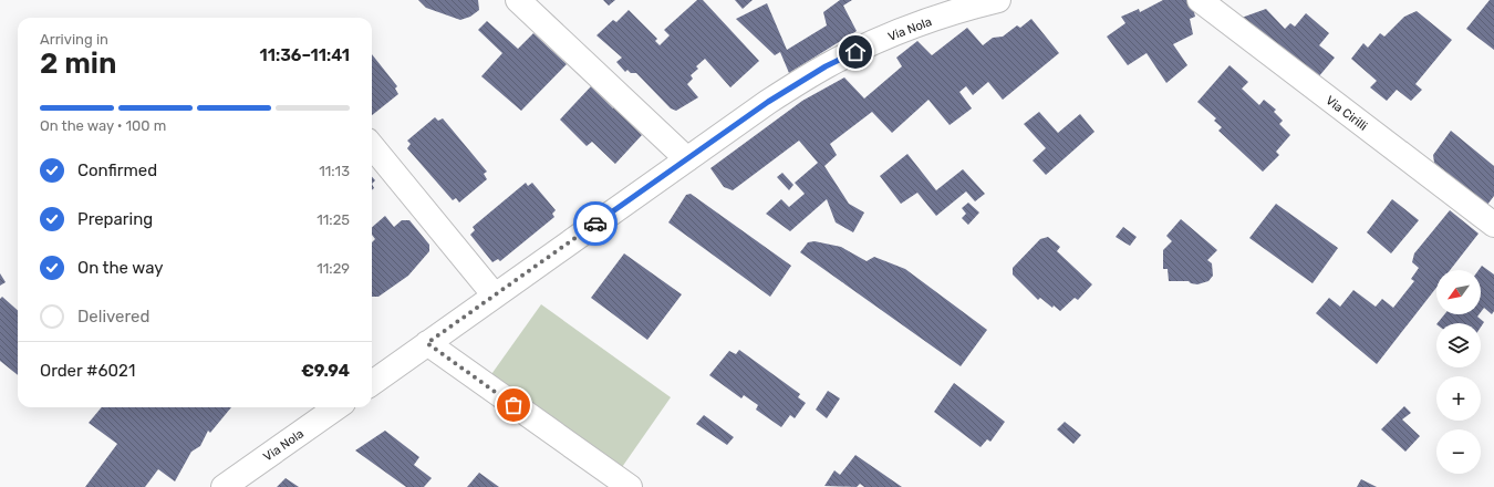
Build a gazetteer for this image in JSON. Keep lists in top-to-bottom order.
{
  "streets": {
    "street": ["Via Nola", "Via Cirilli"]
  },
  "north": "bottom left",
  "page": {
    "heading": ["2 min", "Arriving in", "11:36–11:41"],
    "panel": ["Order #6021", "€9.94"],
    "bar": "On the way · 100 m",
    "list": [
      ["Confirmed", "11:13"],
      ["Preparing", "11:25"],
      ["On the way", "11:29"],
      "Delivered"
    ],
    "map_buttons": ["+", "−"]
  }
}
